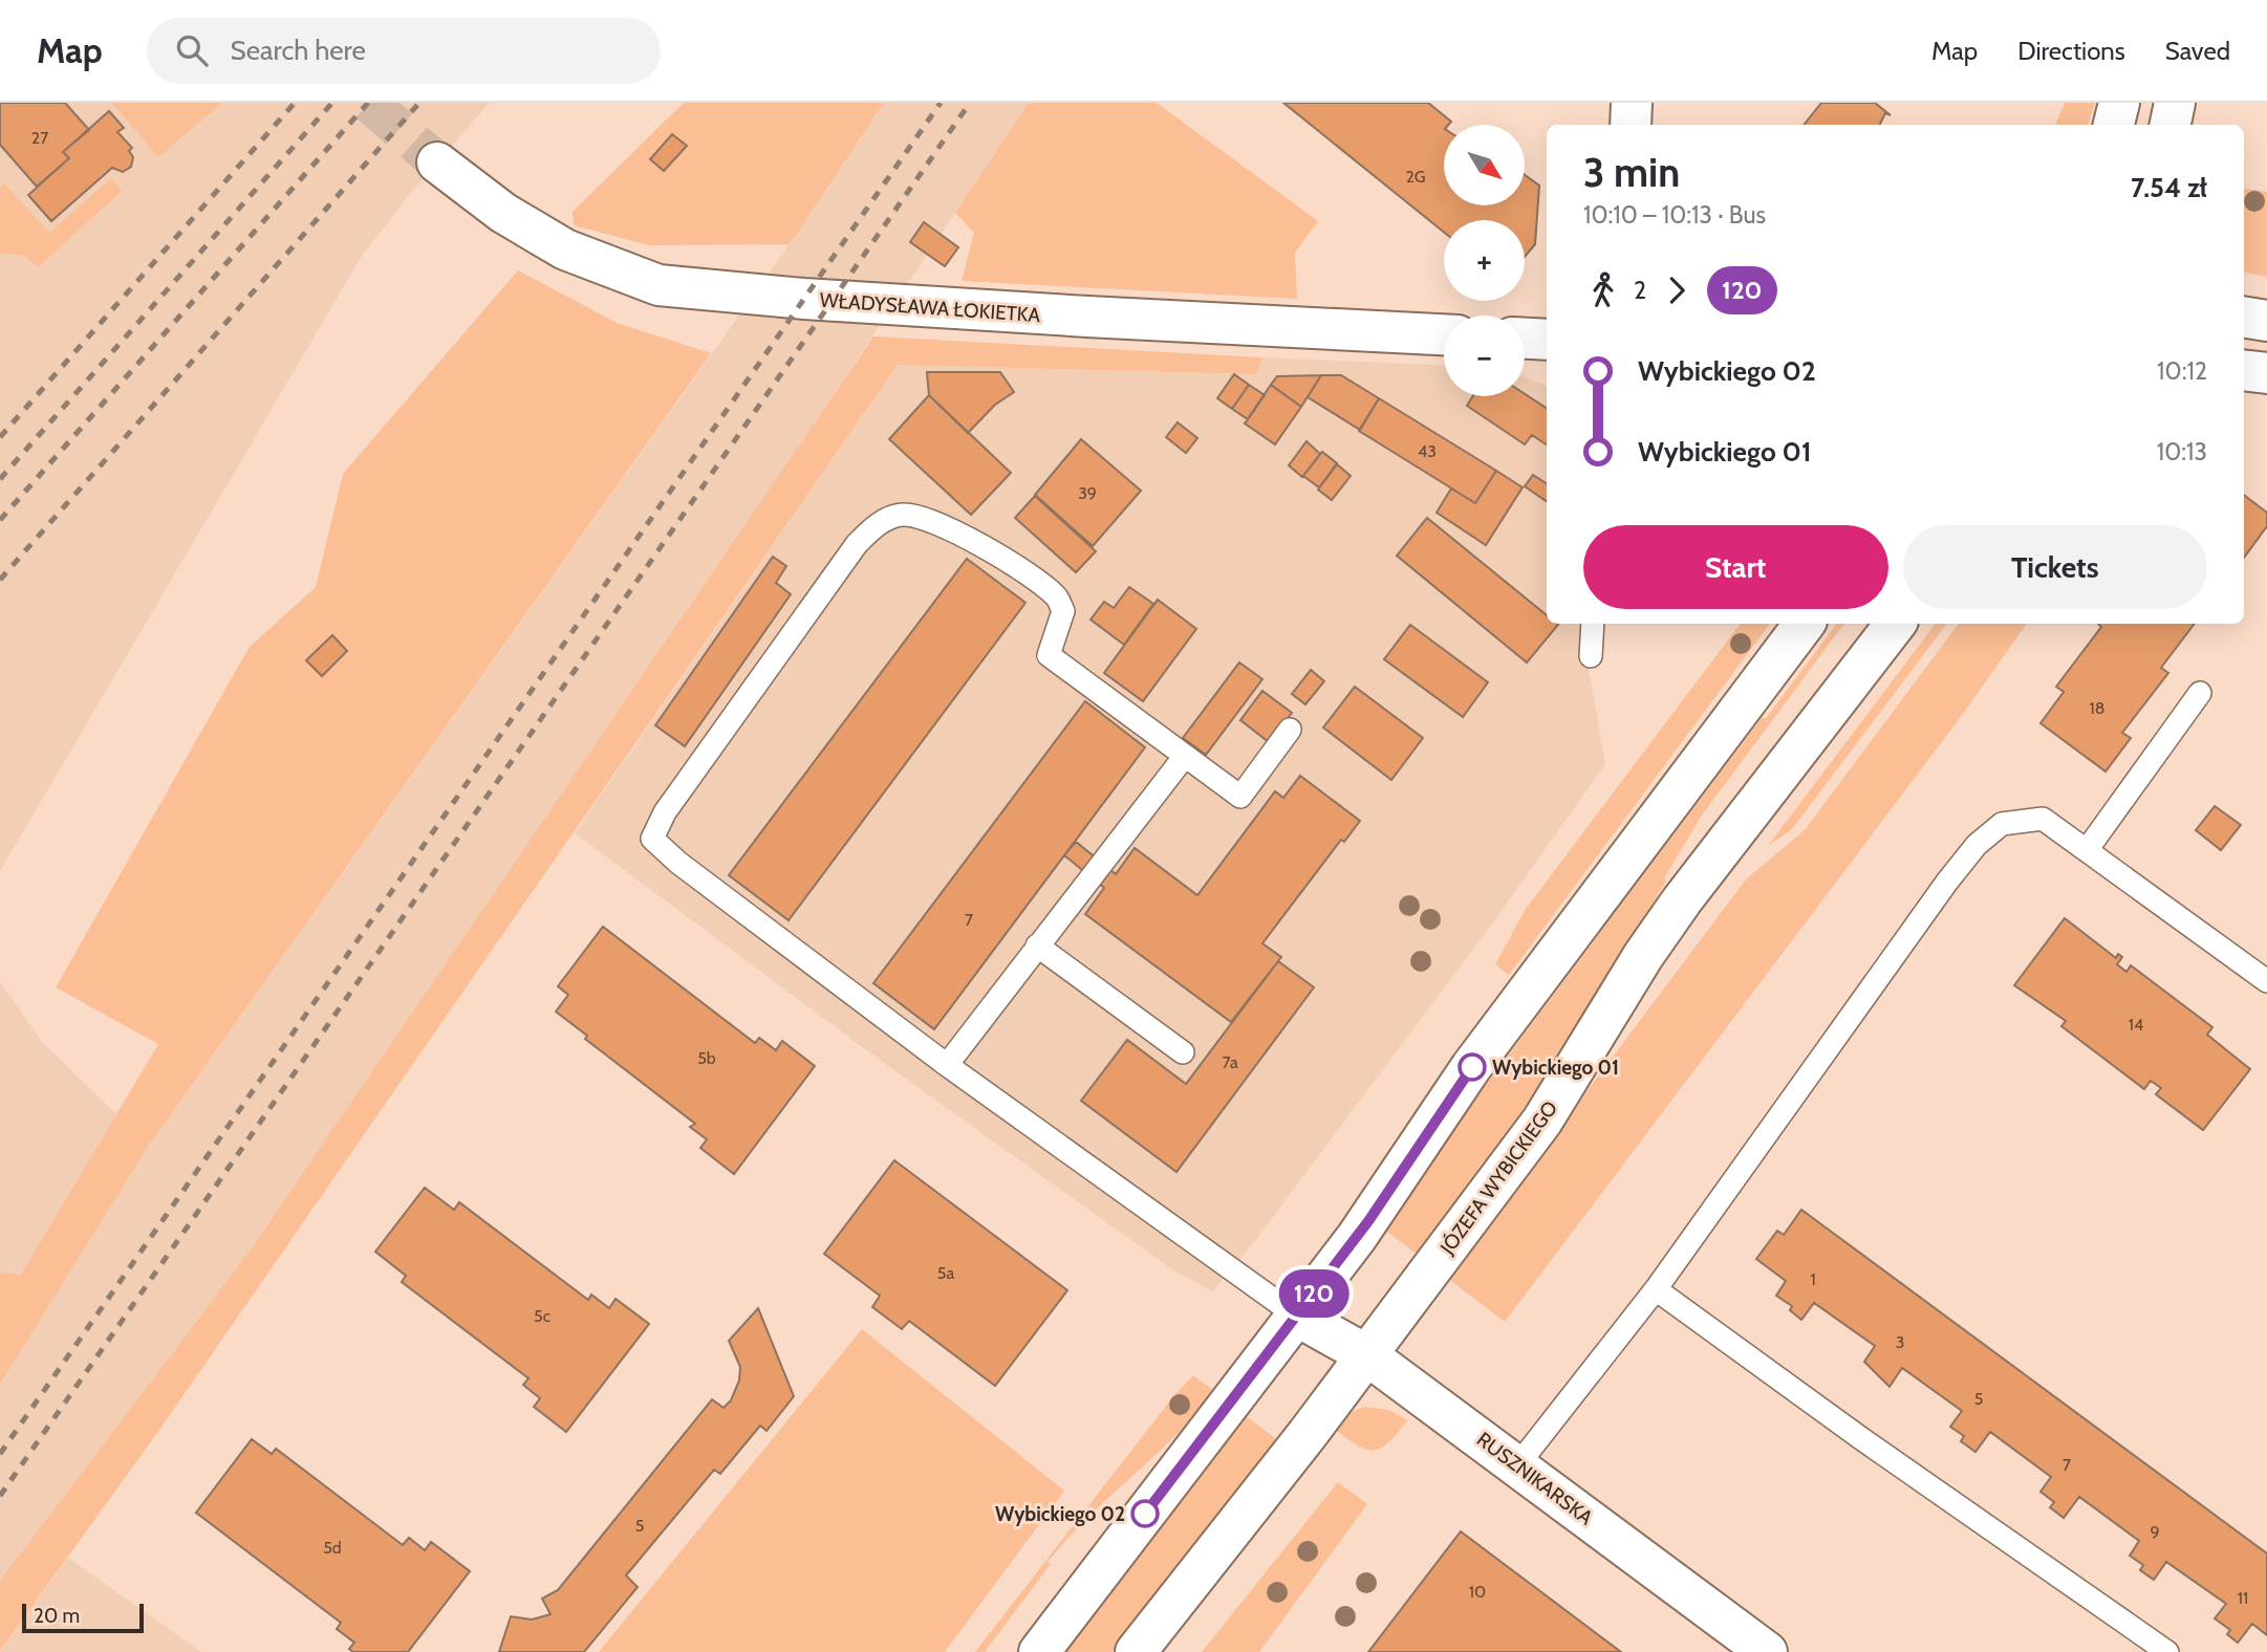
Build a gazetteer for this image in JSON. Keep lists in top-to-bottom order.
{
  "streets": {
    "street": ["WŁADYSŁAWA ŁOKIETKA", "JÓZEFA WYBICKIEGO", "RUSZNIKARSKA"]
  },
  "crossings": [
    ["JÓZEFA WYBICKIEGO", "RUSZNIKARSKA"]
  ],
  "places": ["Wybickiego 01", "Wybickiego 02"],
  "lines": ["bus line 120"],
  "house_numbers": [
    "27",
    "2G",
    "43",
    "39",
    "18",
    "7",
    "14",
    "5b",
    "7a",
    "5a",
    "1",
    "5c",
    "3",
    "5",
    "7",
    "5",
    "9",
    "5d",
    "10",
    "11"
  ],
  "scale_bar": "20 m",
  "north": "bottom right",
  "page": {
    "header": "Map",
    "search": "Search here",
    "nav": ["Map", "Directions", "Saved"],
    "on_map": "120",
    "map_buttons": ["+", "−"],
    "heading": ["3 min", "10:10 – 10:13 · Bus", "7.54 zł"],
    "legs": ["2", "120"],
    "list": [
      {
        "name": "Wybickiego 02",
        "value": "10:12"
      },
      {
        "name": "Wybickiego 01",
        "value": "10:13"
      }
    ],
    "buttons": ["Start", "Tickets"],
    "scale": "20 m"
  }
}
